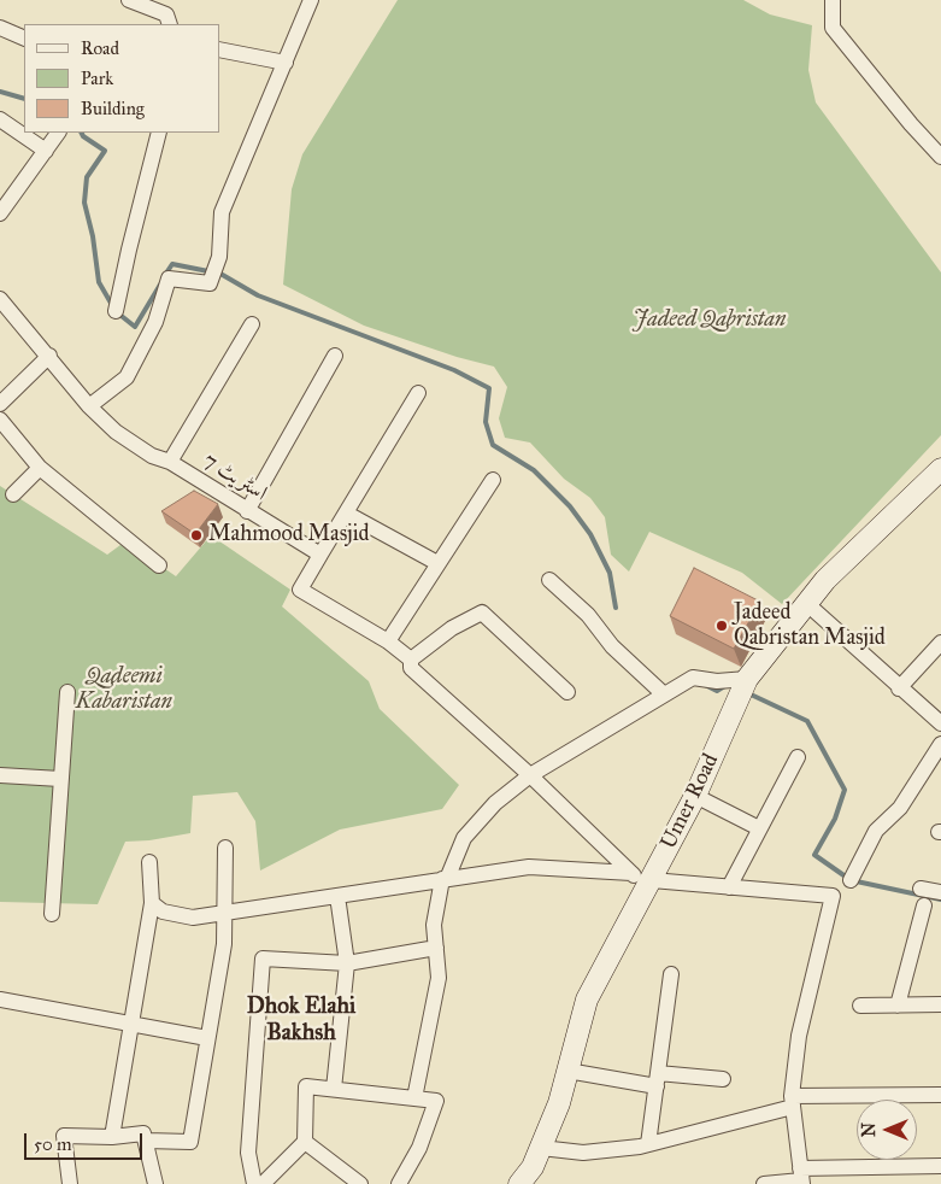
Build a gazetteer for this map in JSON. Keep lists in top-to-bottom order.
{
  "streets": {
    "street": ["اسٹریٹ 7", "Umer Road"]
  },
  "districts": ["Dhok Elahi Bakhsh"],
  "parks": ["Jadeed Qabristan", "Qadeemi Kabaristan"],
  "places": ["Mahmood Masjid", "Jadeed Qabristan Masjid"],
  "legend": ["Road", "Park", "Building"],
  "scale_bar": "50 m",
  "north": "left"
}
